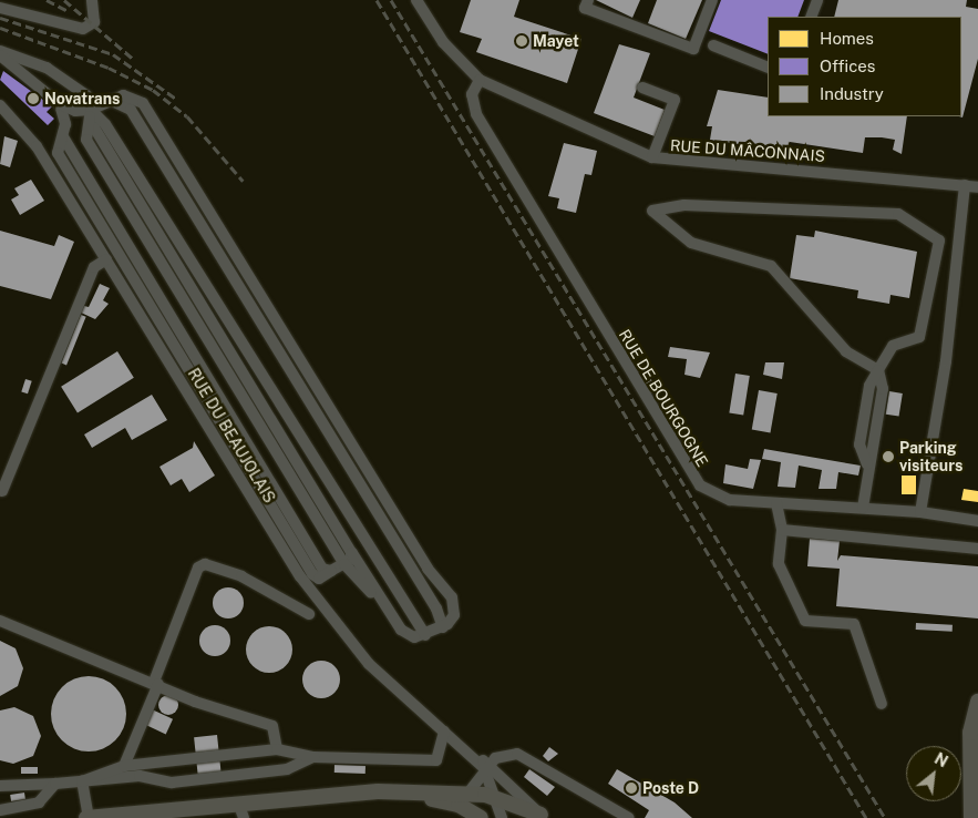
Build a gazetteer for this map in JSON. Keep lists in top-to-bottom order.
{
  "streets": {
    "street": ["RUE DU MÂCONNAIS", "RUE DE BOURGOGNE", "RUE DU BEAUJOLAIS"]
  },
  "crossings": [
    ["RUE DU MÂCONNAIS", "RUE DE BOURGOGNE"]
  ],
  "places": [
    "Mayet",
    "Novatrans",
    "Parking visiteurs",
    "Poste D"
  ],
  "legend": ["Homes", "Offices", "Industry"],
  "north": "top right"
}
